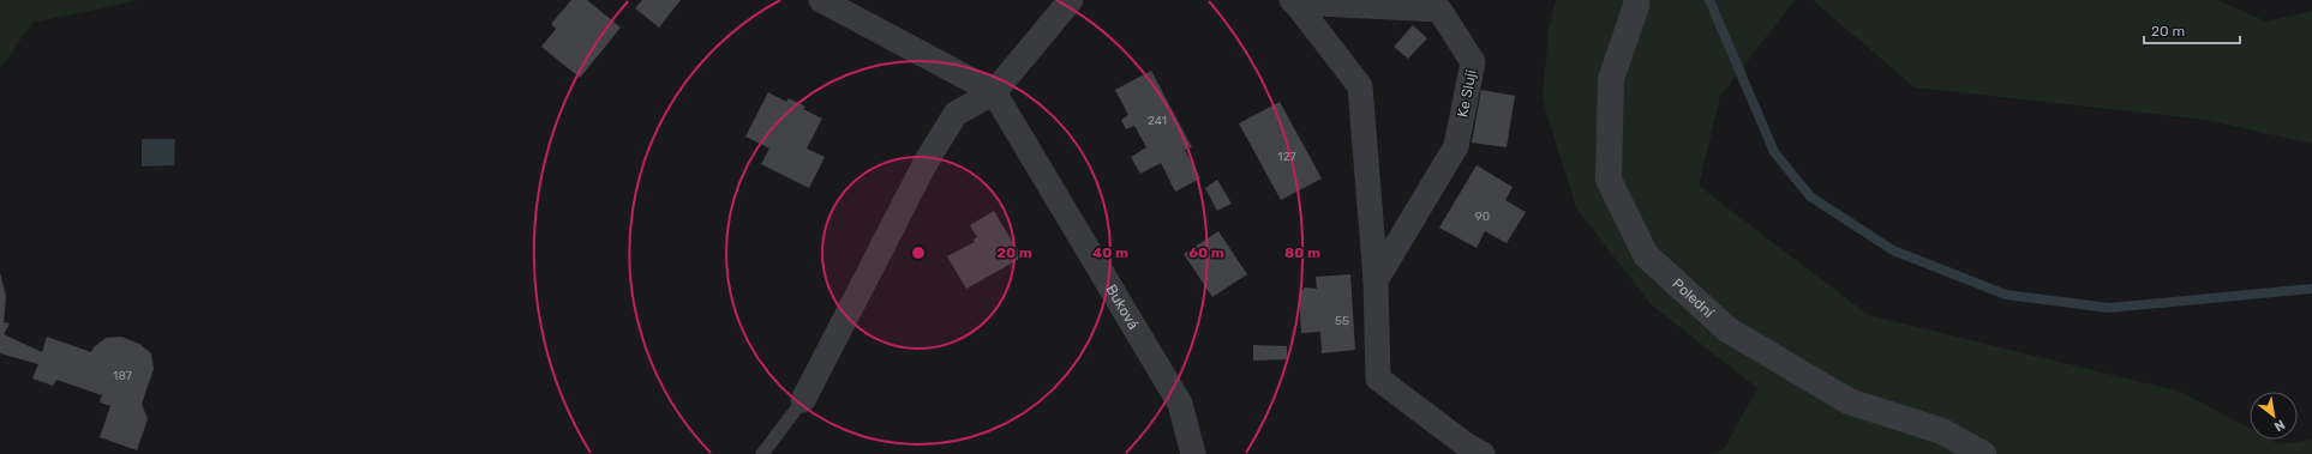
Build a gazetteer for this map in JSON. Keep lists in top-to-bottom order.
{
  "streets": {
    "street": ["Ke Sluji", "Polední", "Buková"]
  },
  "house_numbers": [
    "241",
    "127",
    "90",
    "55",
    "187"
  ],
  "scale_bar": "20 m",
  "north": "bottom right",
  "rings": [
    "20 m",
    "40 m",
    "60 m",
    "80 m"
  ]
}
